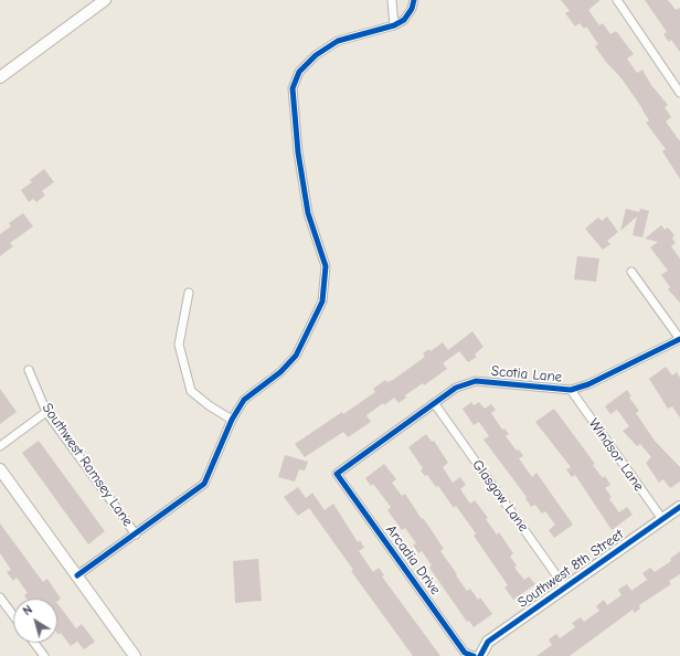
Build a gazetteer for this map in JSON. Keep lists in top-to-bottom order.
{
  "streets": {
    "street": [
      "Scotia Lane",
      "Windsor Lane",
      "Southwest Ramsey Lane",
      "Glasgow Lane",
      "Arcadia Drive",
      "Southwest 8th Street"
    ]
  },
  "crossings": [
    ["Scotia Lane", "Windsor Lane"],
    ["Scotia Lane", "Glasgow Lane"],
    ["Scotia Lane", "Arcadia Drive"],
    ["Windsor Lane", "Southwest 8th Street"],
    ["Glasgow Lane", "Southwest 8th Street"]
  ],
  "north": "top left"
}
